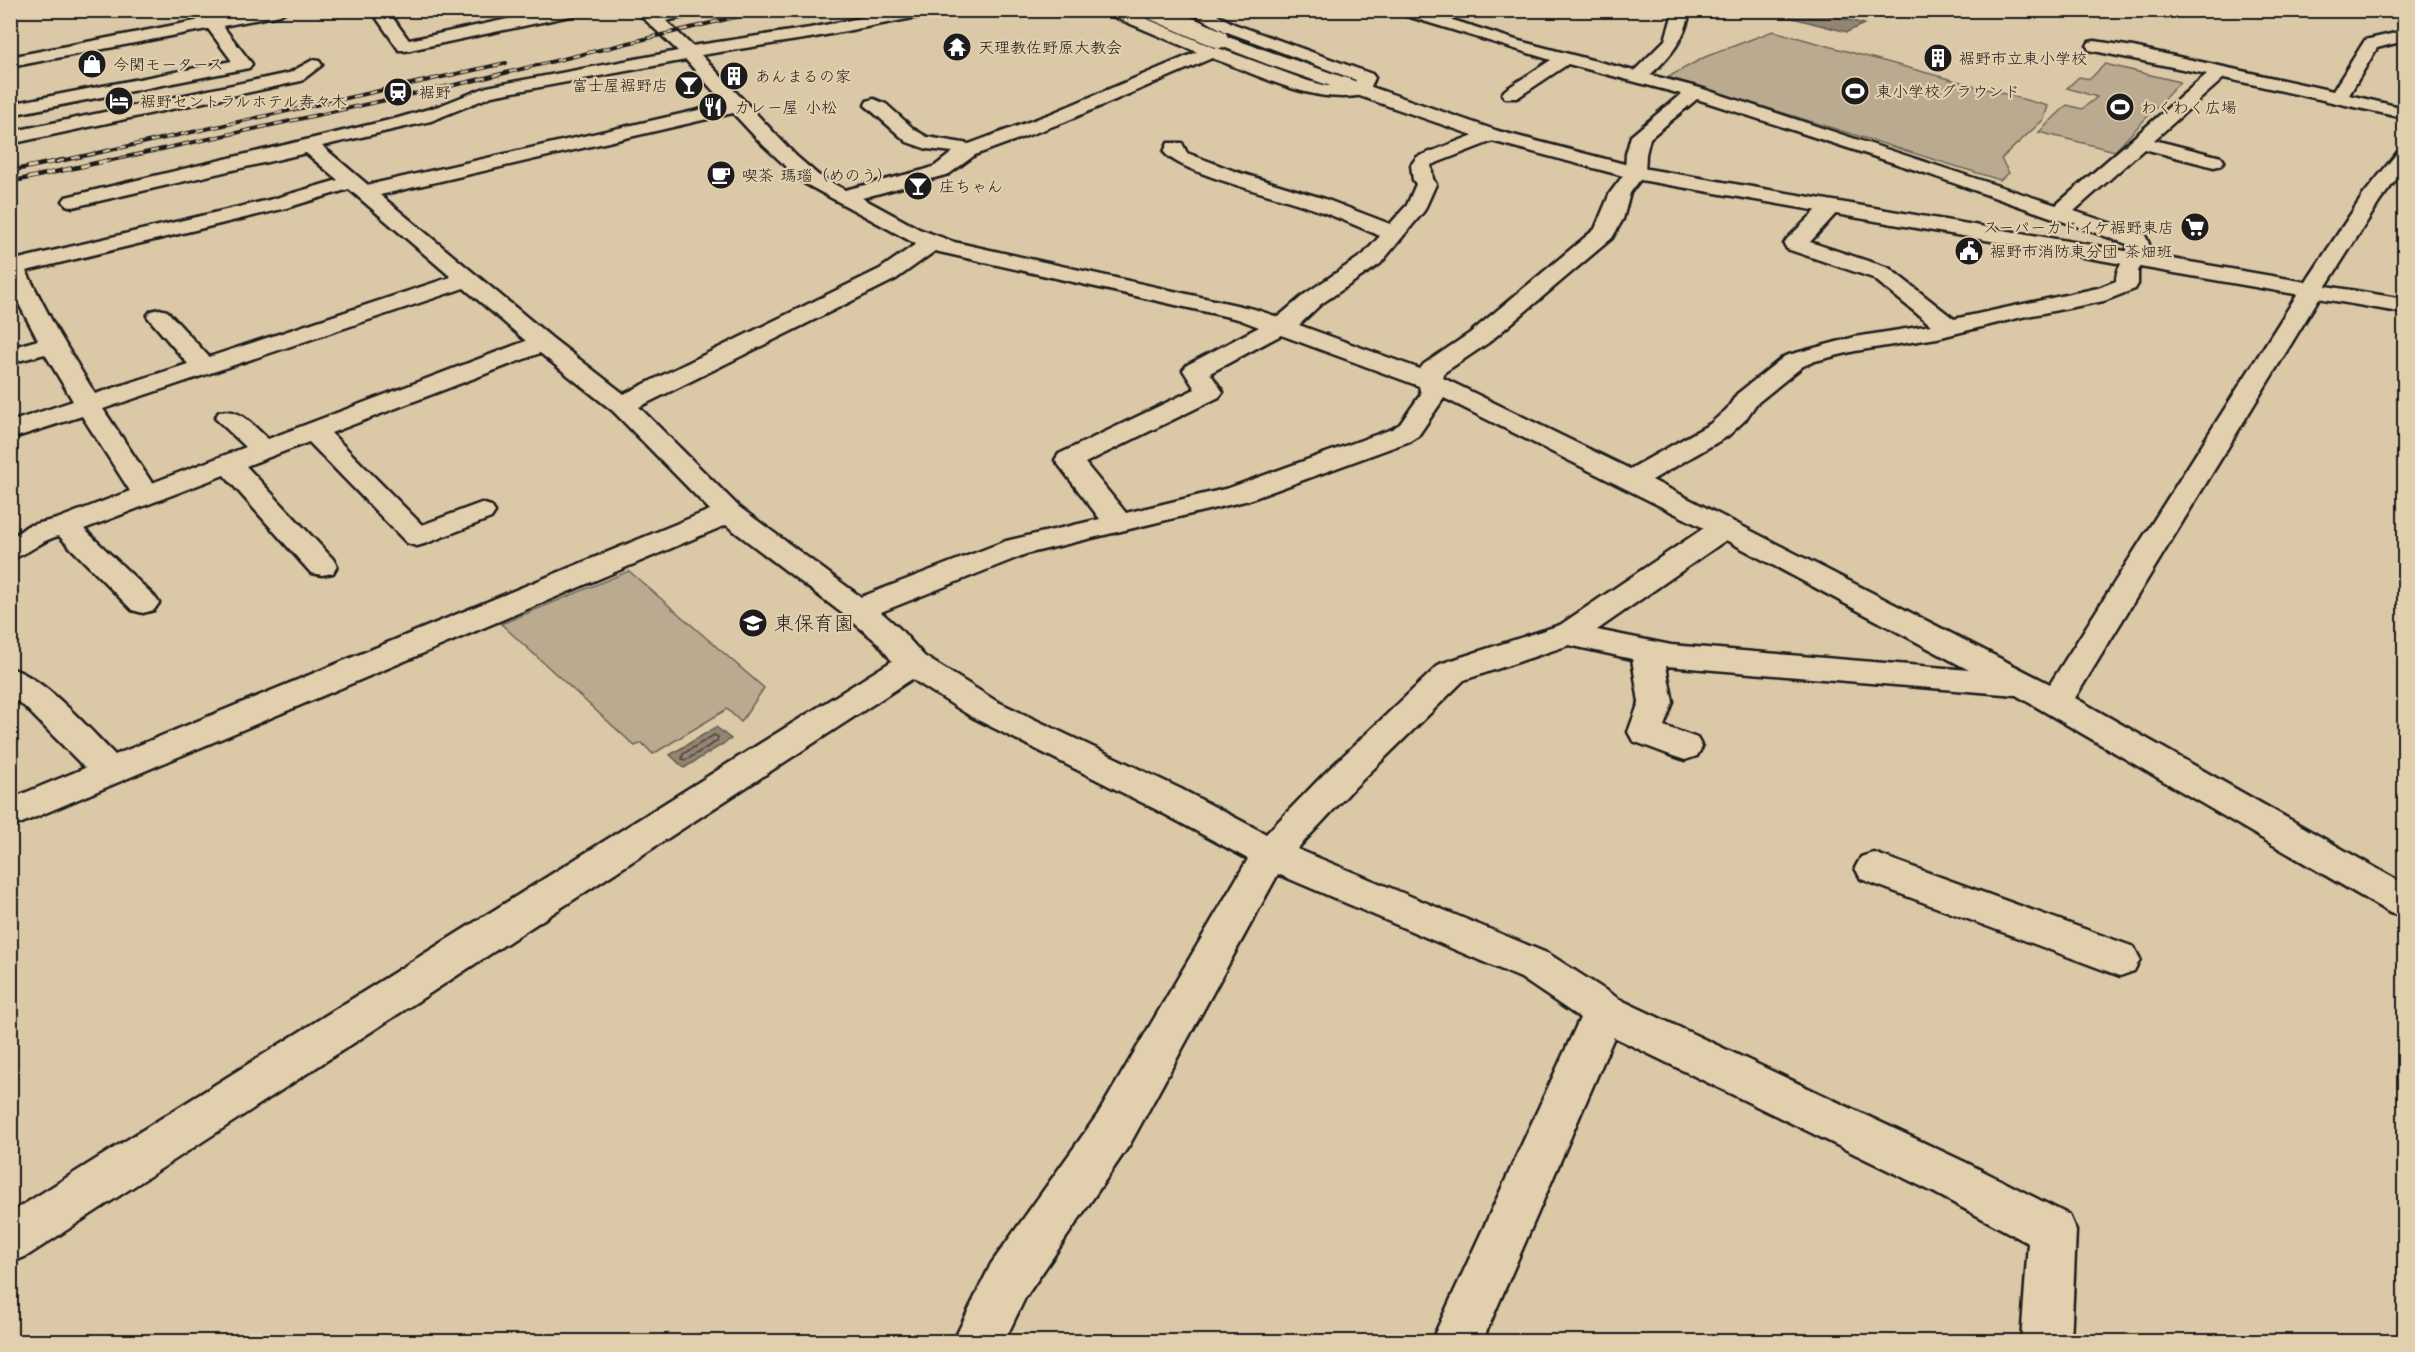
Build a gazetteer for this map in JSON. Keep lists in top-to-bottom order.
{
  "places": {
    "temple": ["天理教佐野原大教会"],
    "building": ["裾野市立東小学校", "あんまるの家"],
    "shop": ["今関モータース"],
    "bar": ["富士屋裾野店", "庄ちゃん"],
    "sports": ["東小学校グラウンド", "わくわく広場"],
    "station": ["裾野"],
    "hotel": ["裾野セントラルホテル寿々木"],
    "restaurant": ["カレー屋 小松"],
    "cafe": ["喫茶 瑪瑙（めのう）"],
    "supermarket": ["スーパーカドイケ裾野東店"],
    "public building": ["裾野市消防東分団 茶畑班"],
    "school or university": ["東保育園"]
  }
}
